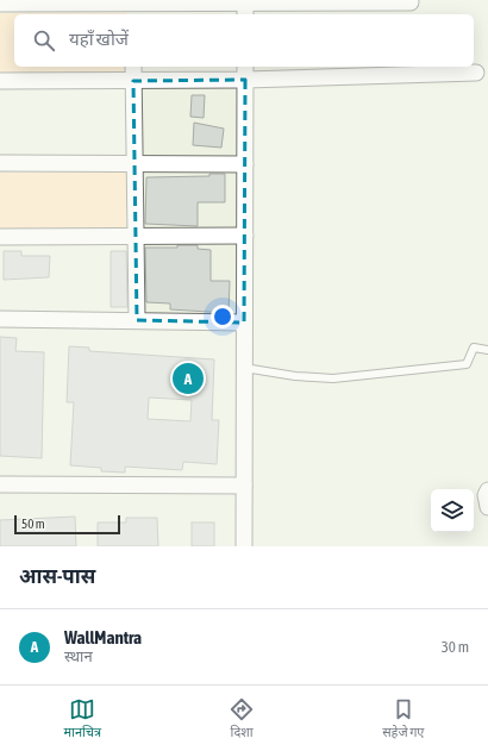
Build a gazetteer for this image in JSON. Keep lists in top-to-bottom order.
{
  "scale_bar": "50 m",
  "page": {
    "search": "यहाँ खोजें",
    "pins": "A",
    "scale": "50 m",
    "heading": "आस-पास",
    "list": [
      {
        "mark": "A",
        "name": "WallMantra",
        "note": "स्थान",
        "value": "30 m"
      }
    ],
    "nav": ["मानचित्र", "दिशा", "सहेजे गए"]
  }
}
